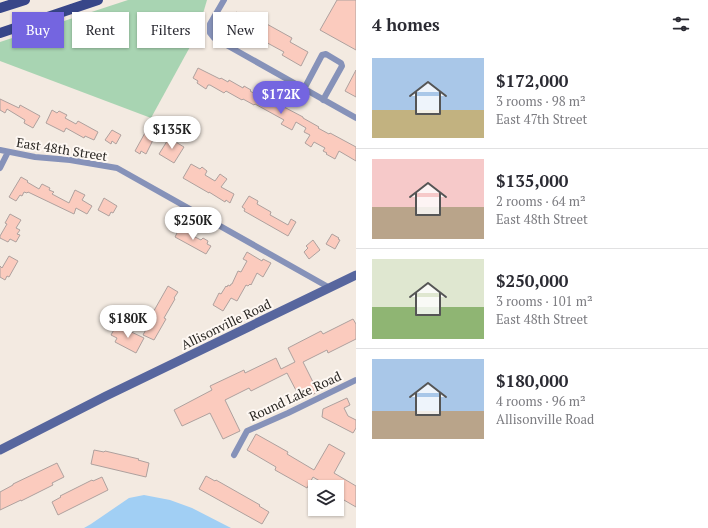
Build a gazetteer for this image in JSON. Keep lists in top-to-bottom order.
{
  "streets": {
    "main road": ["Allisonville Road"],
    "street": ["East 48th Street", "Round Lake Road"]
  },
  "crossings": [
    ["East 48th Street", "Allisonville Road"]
  ],
  "page": {
    "heading": "4 homes",
    "chip": [
      "Buy",
      "Rent",
      "Filters",
      "New"
    ],
    "list": [
      {
        "name": "$172,000",
        "note": "3 rooms · 98 m² · East 47th Street"
      },
      {
        "name": "$135,000",
        "note": "2 rooms · 64 m² · East 48th Street"
      },
      {
        "name": "$250,000",
        "note": "3 rooms · 101 m² · East 48th Street"
      },
      {
        "name": "$180,000",
        "note": "4 rooms · 96 m² · Allisonville Road"
      }
    ],
    "price": [
      "$172K",
      "$135K",
      "$250K",
      "$180K"
    ]
  }
}
